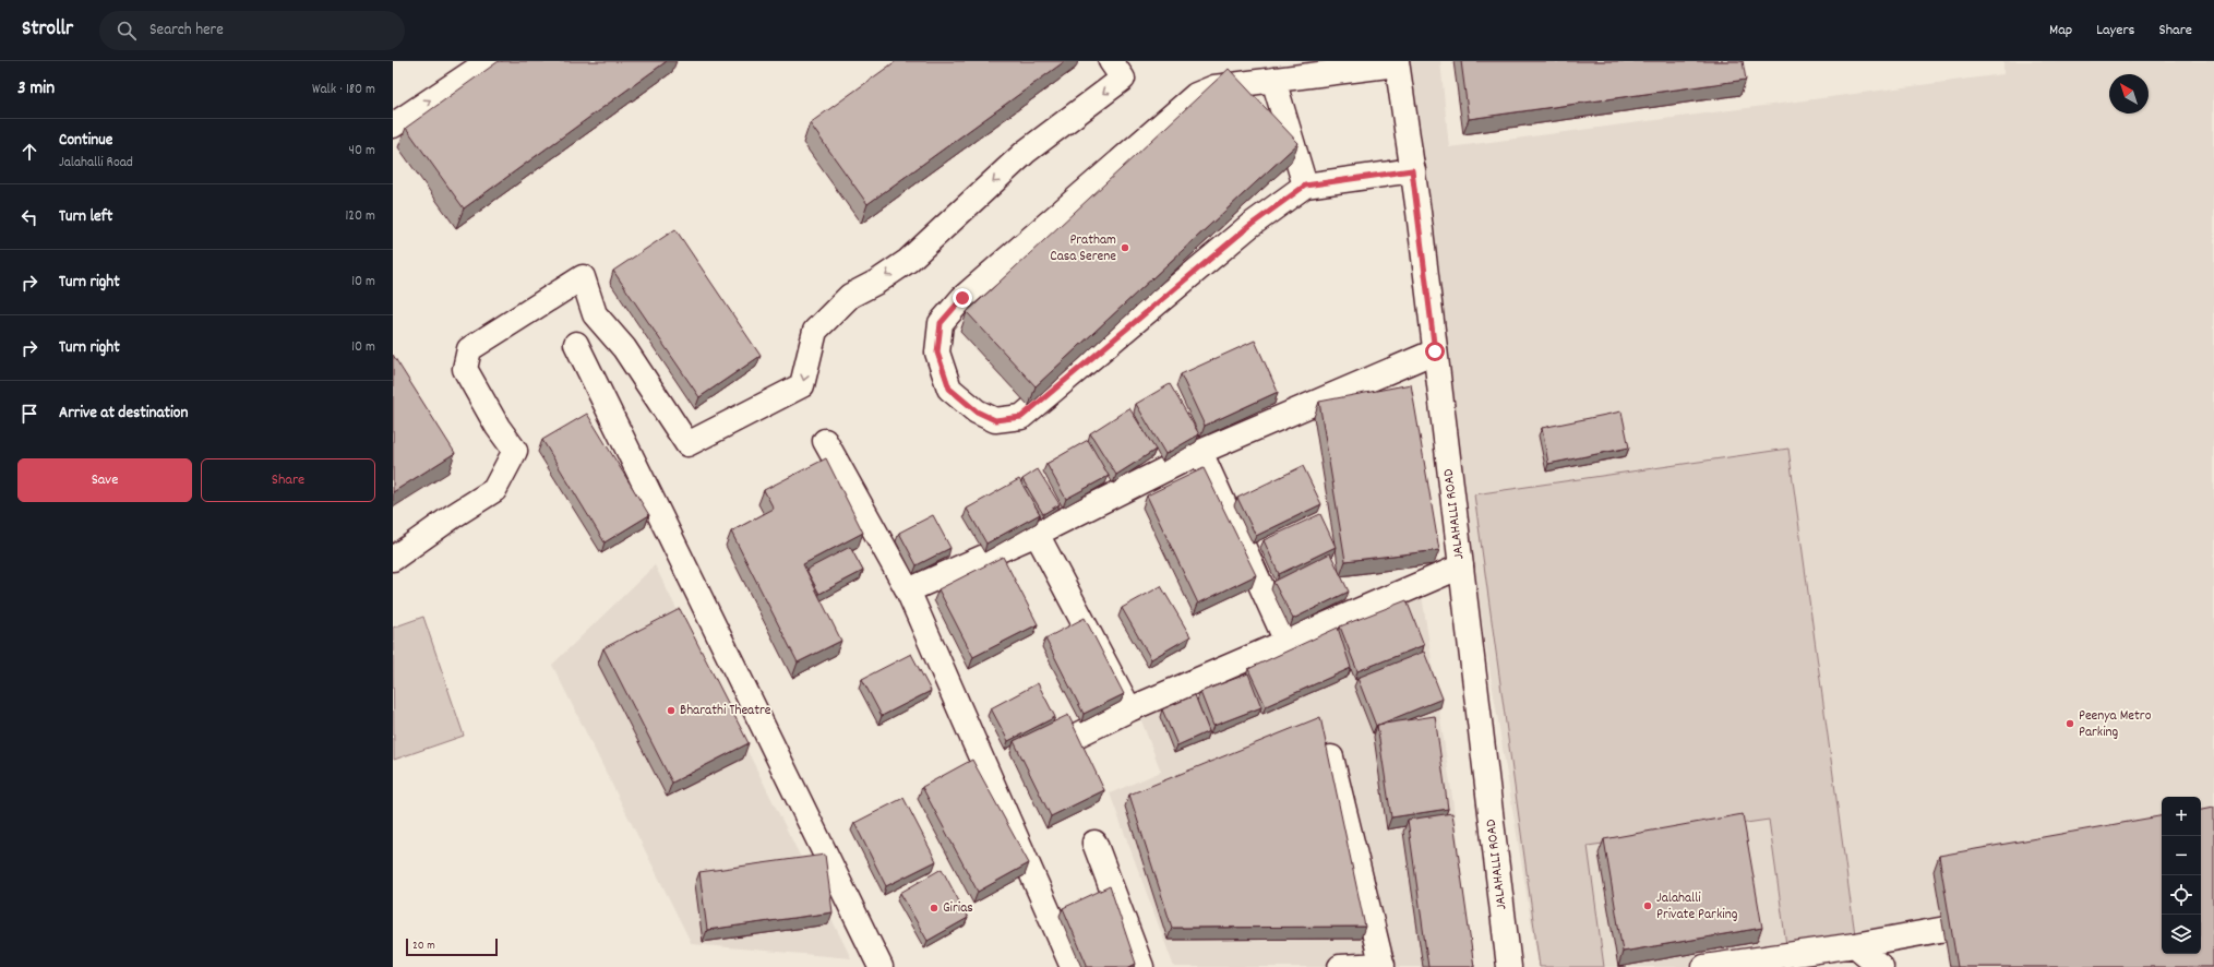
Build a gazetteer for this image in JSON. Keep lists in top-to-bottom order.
{
  "streets": {
    "street": ["JALAHALLI ROAD"]
  },
  "places": [
    "Pratham Casa Serene",
    "Bharathi Theatre",
    "Peenya Metro Parking",
    "Jalahalli Private Parking",
    "Girias"
  ],
  "scale_bar": "20 m",
  "north": "top left",
  "page": {
    "header": "Strollr",
    "search": "Search here",
    "nav": ["Map", "Layers", "Share"],
    "heading": ["3 min", "Walk · 180 m"],
    "list": [
      ["Continue", "Jalahalli Road", "40 m"],
      ["Turn left", "120 m"],
      ["Turn right", "10 m"],
      ["Turn right", "10 m"],
      "Arrive at destination"
    ],
    "buttons": ["Save", "Share"],
    "map_buttons": ["+", "−"],
    "scale": "20 m"
  }
}
